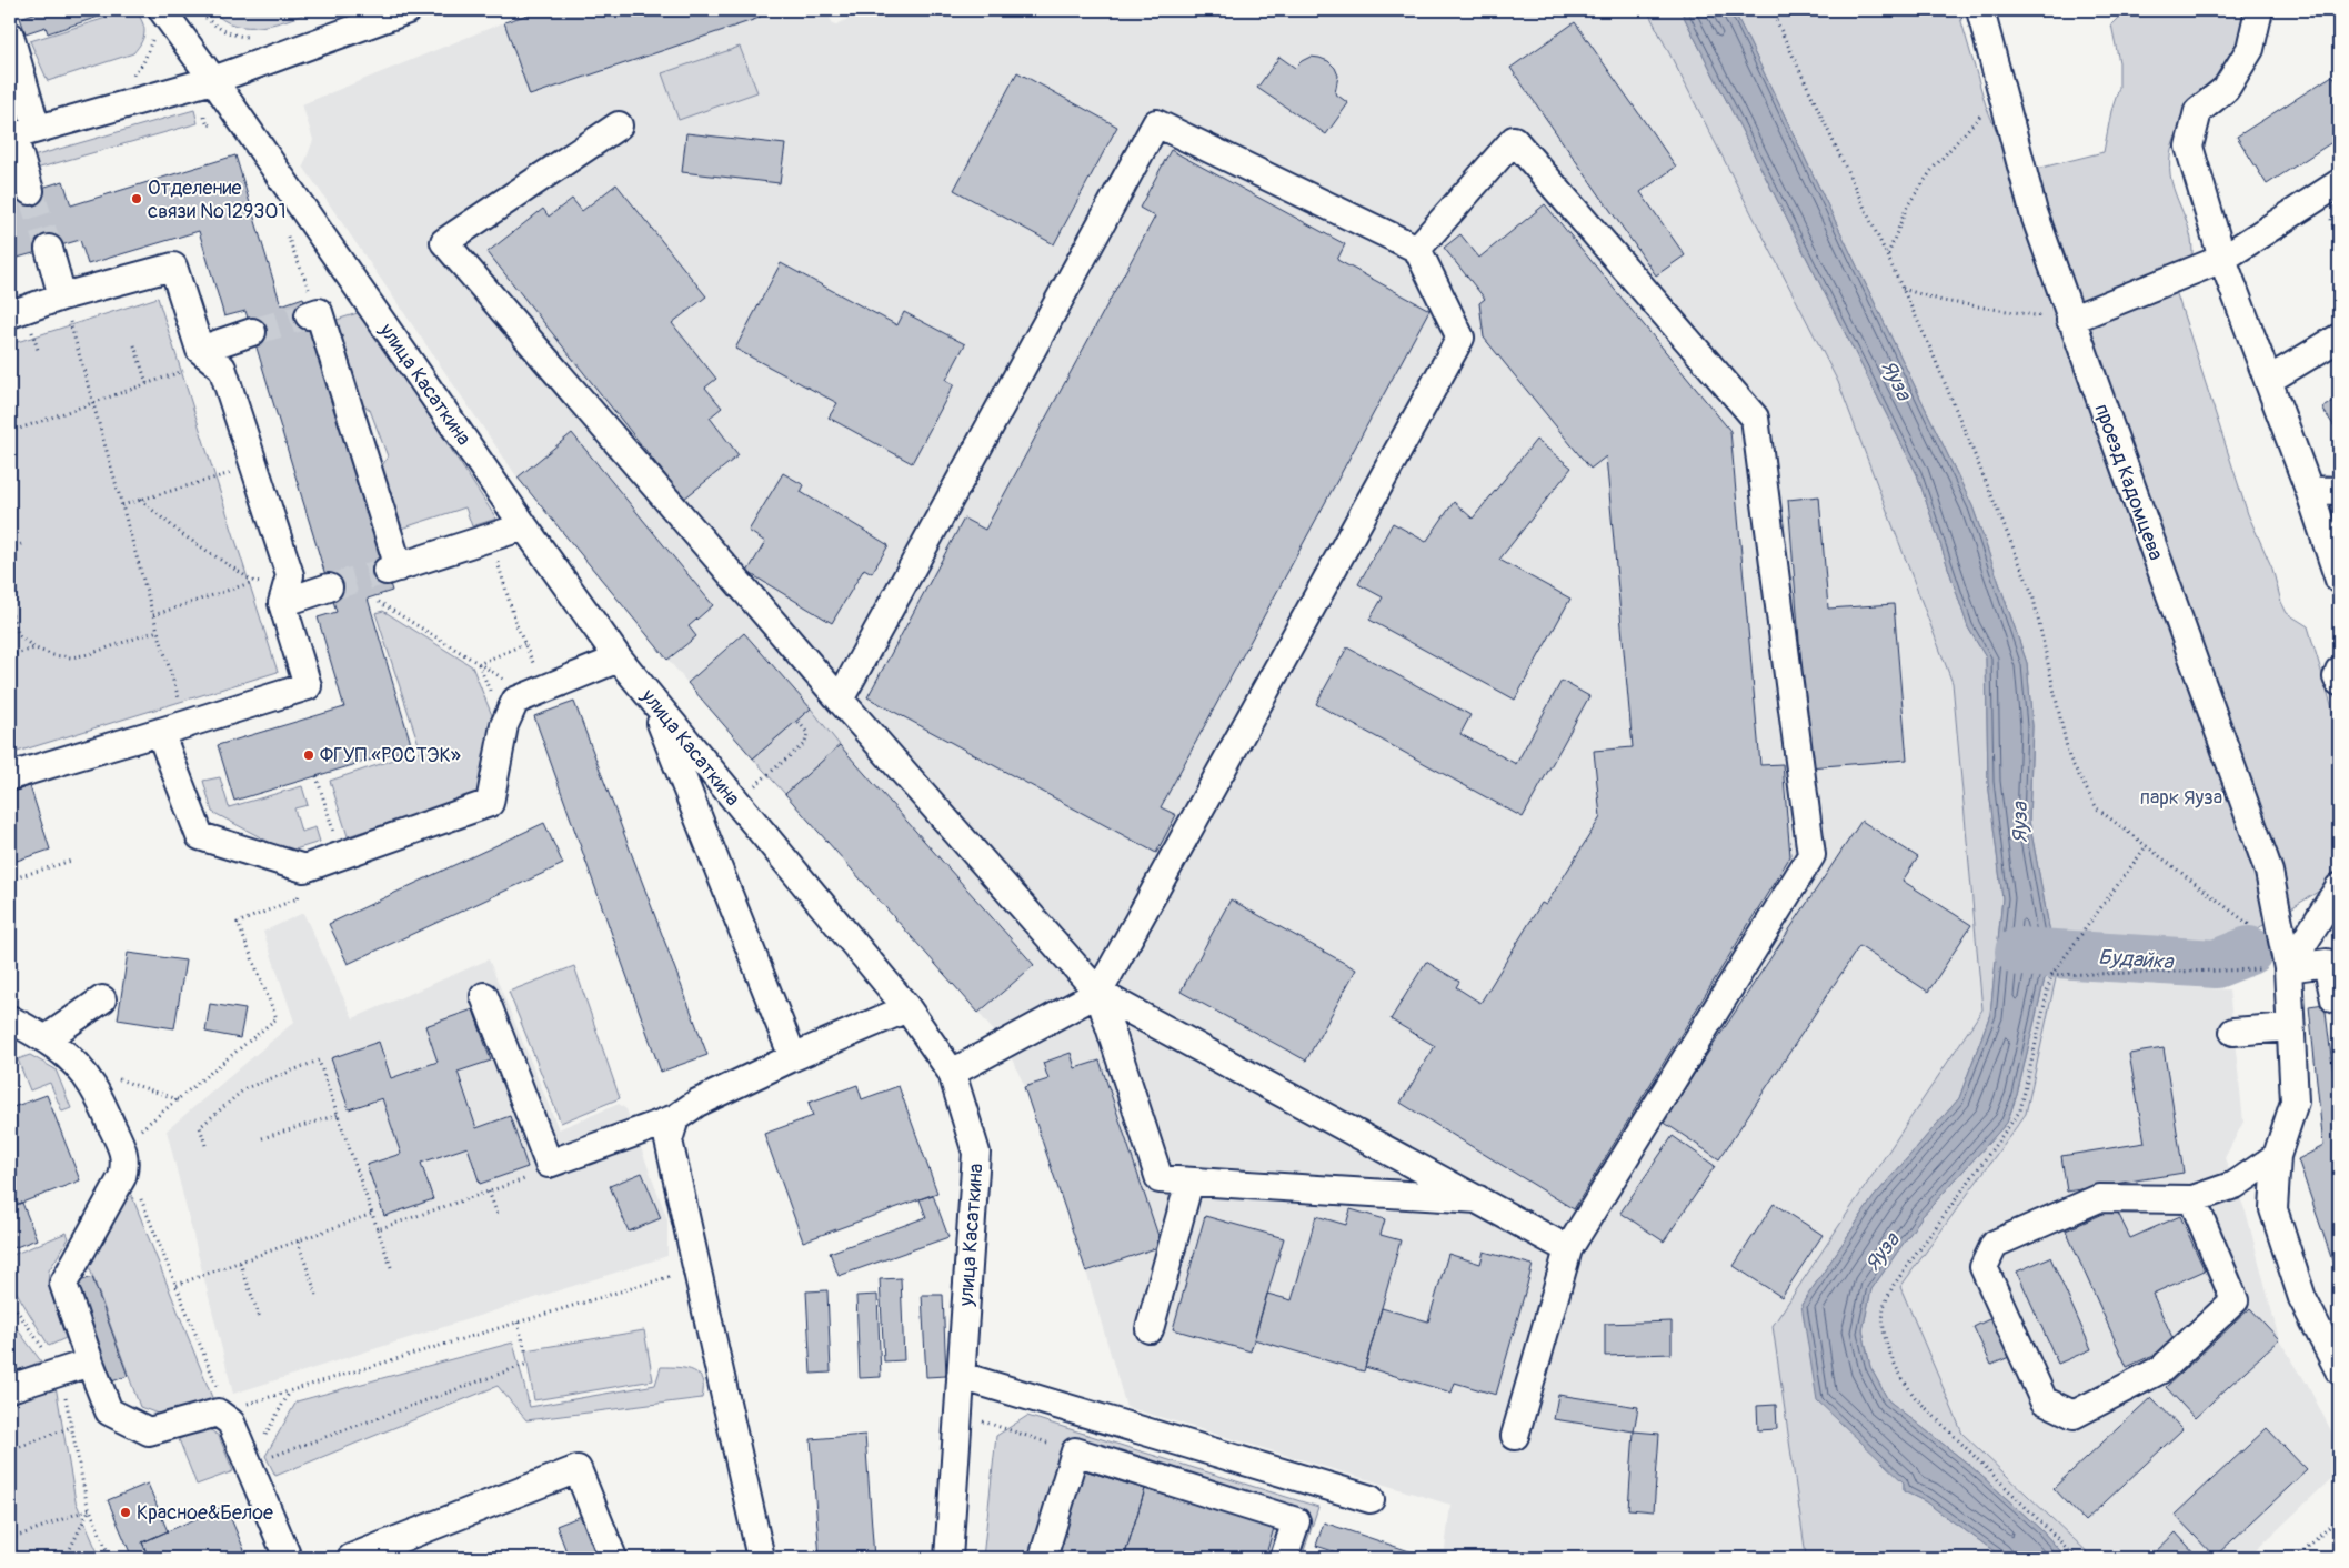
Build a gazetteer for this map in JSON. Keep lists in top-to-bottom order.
{
  "streets": {
    "street": ["улица Касаткина", "проезд Кадомцева"]
  },
  "water": ["Яуза", "Будайка"],
  "parks": ["парк Яуза"],
  "places": ["Отделение связи №129301", "ФГУП «РОСТЭК»", "Красное&Белое"]
}
